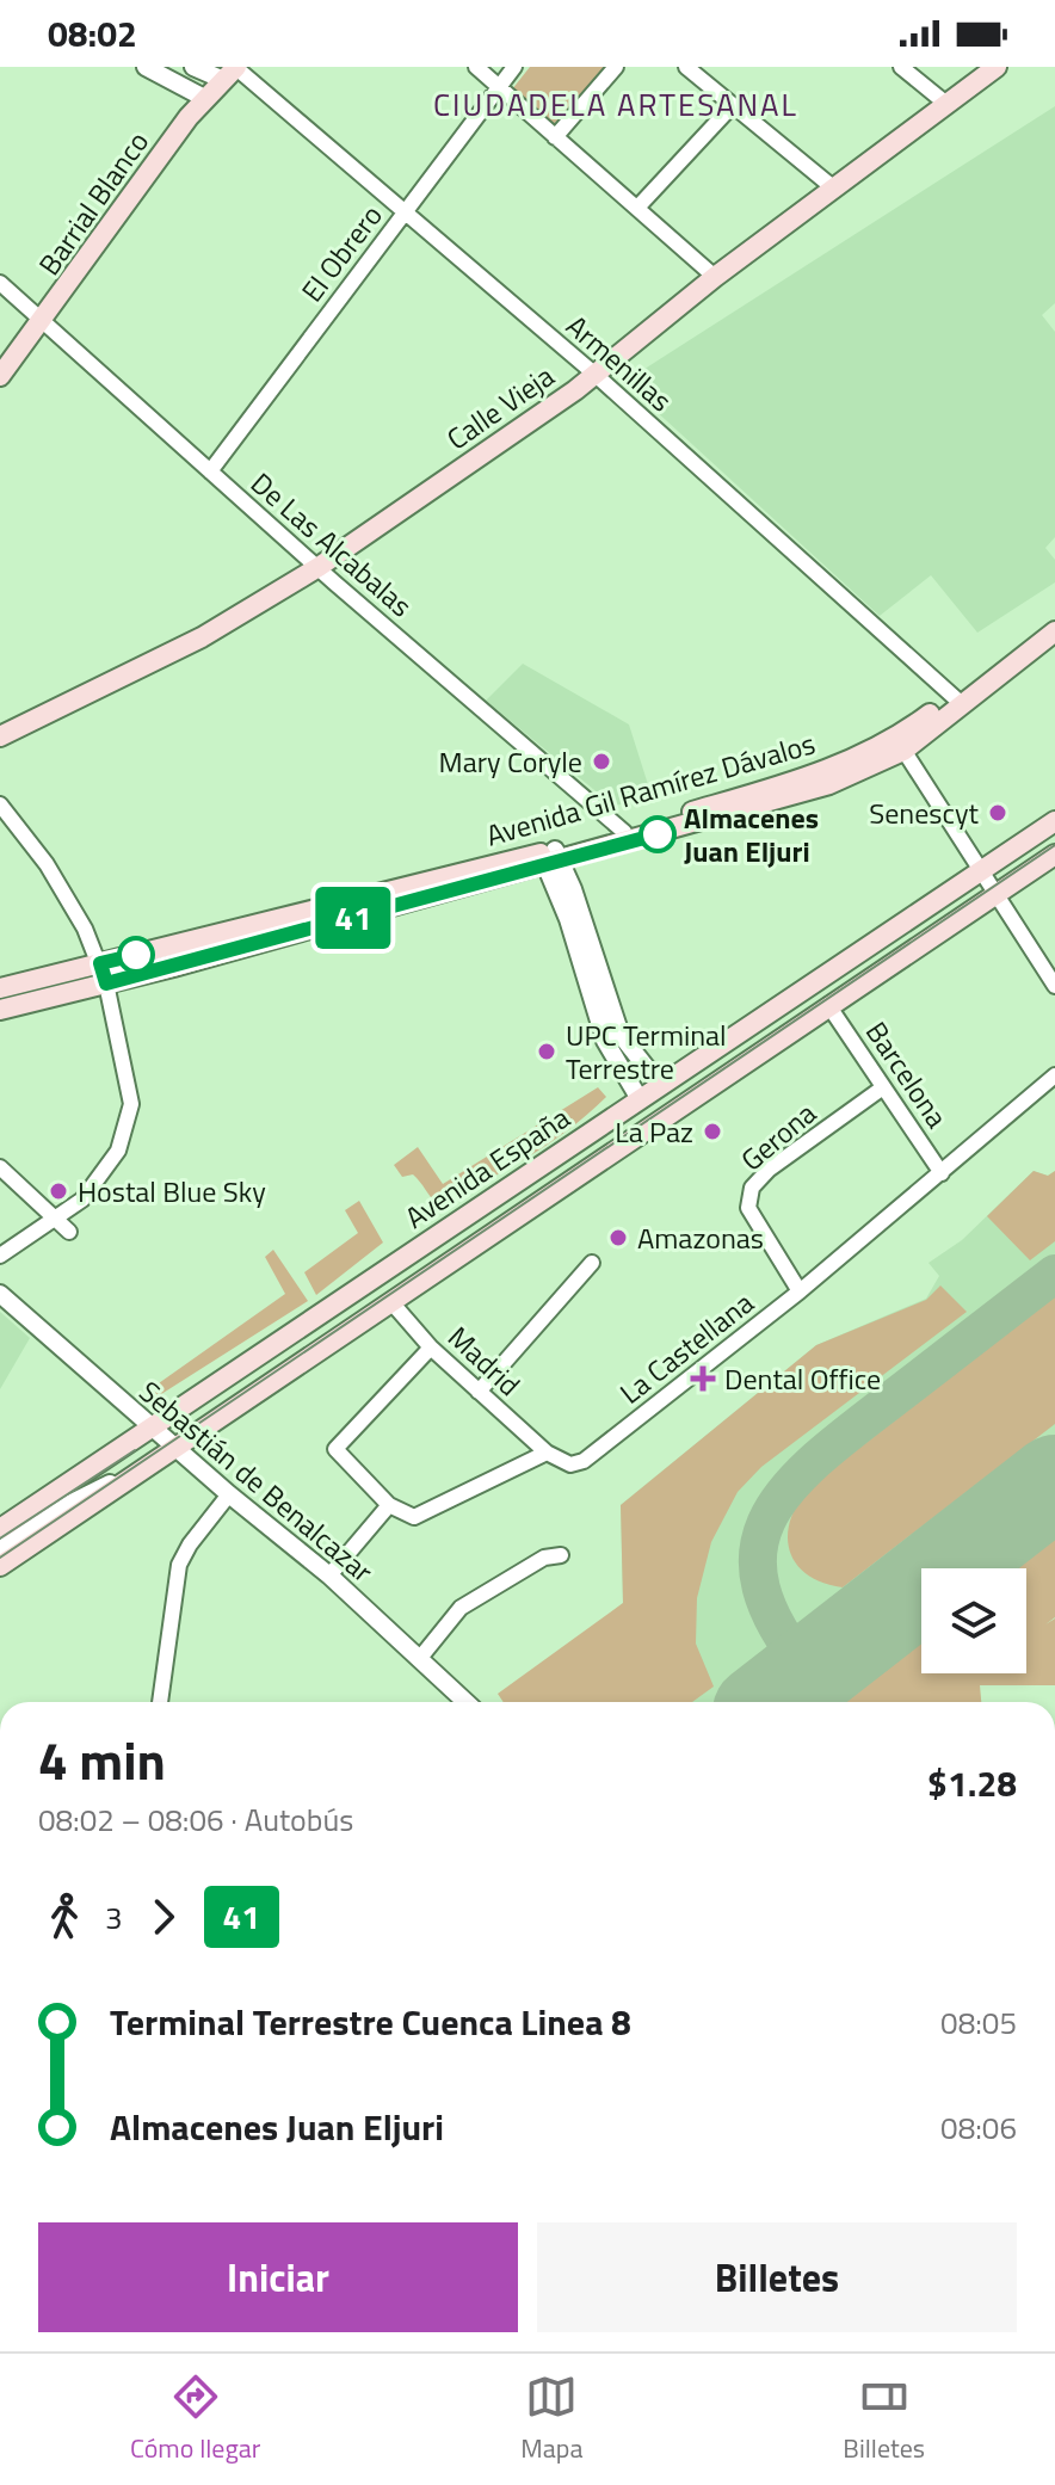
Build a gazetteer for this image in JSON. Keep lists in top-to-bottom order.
{
  "streets": {
    "main road": [
      "Barrial Blanco",
      "Calle Vieja",
      "Avenida Gil Ramírez Dávalos",
      "Avenida España"
    ],
    "street": [
      "El Obrero",
      "Armenillas",
      "De Las Alcabalas",
      "Barcelona",
      "Gerona",
      "La Castellana",
      "Madrid",
      "Sebastián de Benalcazar"
    ]
  },
  "crossings": [
    ["Barrial Blanco", "Armenillas"],
    ["Barrial Blanco", "De Las Alcabalas"],
    ["El Obrero", "Armenillas"],
    ["El Obrero", "De Las Alcabalas"],
    ["Armenillas", "Calle Vieja"],
    ["Armenillas", "Avenida Gil Ramírez Dávalos"],
    ["Calle Vieja", "De Las Alcabalas"],
    ["De Las Alcabalas", "Avenida Gil Ramírez Dávalos"],
    ["Barcelona", "Gerona"],
    ["Barcelona", "Avenida España"],
    ["Barcelona", "La Castellana"],
    ["Gerona", "La Castellana"],
    ["Avenida España", "Madrid"],
    ["Avenida España", "Sebastián de Benalcazar"],
    ["La Castellana", "Madrid"]
  ],
  "districts": ["CIUDADELA ARTESANAL"],
  "places": {
    "other": [
      "Mary Coryle",
      "Senescyt",
      "Almacenes Juan Eljuri",
      "UPC Terminal Terrestre",
      "La Paz",
      "Hostal Blue Sky",
      "Amazonas"
    ],
    "health": ["Dental Office"]
  },
  "lines": ["bus line 41"],
  "page": {
    "status": "08:02",
    "on_map": "41",
    "heading": ["4 min", "08:02 – 08:06 · Autobús", "$1.28"],
    "legs": ["3", "41"],
    "list": [
      {
        "name": "Terminal Terrestre Cuenca Linea 8",
        "value": "08:05"
      },
      {
        "name": "Almacenes Juan Eljuri",
        "value": "08:06"
      }
    ],
    "buttons": ["Iniciar", "Billetes"],
    "tabs": ["Cómo llegar", "Mapa", "Billetes"]
  }
}
